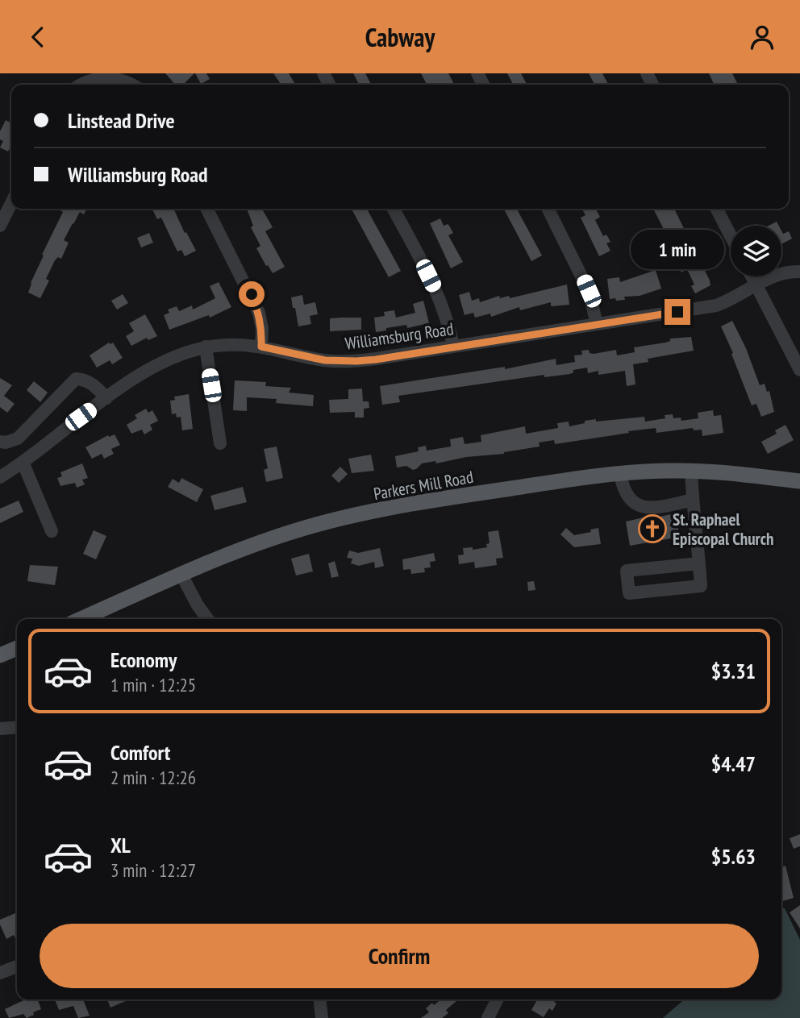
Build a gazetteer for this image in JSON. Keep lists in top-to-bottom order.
{
  "streets": {
    "main road": ["Parkers Mill Road"],
    "street": ["Williamsburg Road"]
  },
  "places": {
    "church": ["St. Raphael Episcopal Church"]
  },
  "page": {
    "header": "Cabway",
    "banner": ["Linstead Drive", "Williamsburg Road"],
    "bubble": "1 min",
    "list": [
      {
        "name": "Economy",
        "note": "1 min · 12:25",
        "value": "$3.31"
      },
      {
        "name": "Comfort",
        "note": "2 min · 12:26",
        "value": "$4.47"
      },
      {
        "name": "XL",
        "note": "3 min · 12:27",
        "value": "$5.63"
      }
    ],
    "buttons": "Confirm"
  }
}
